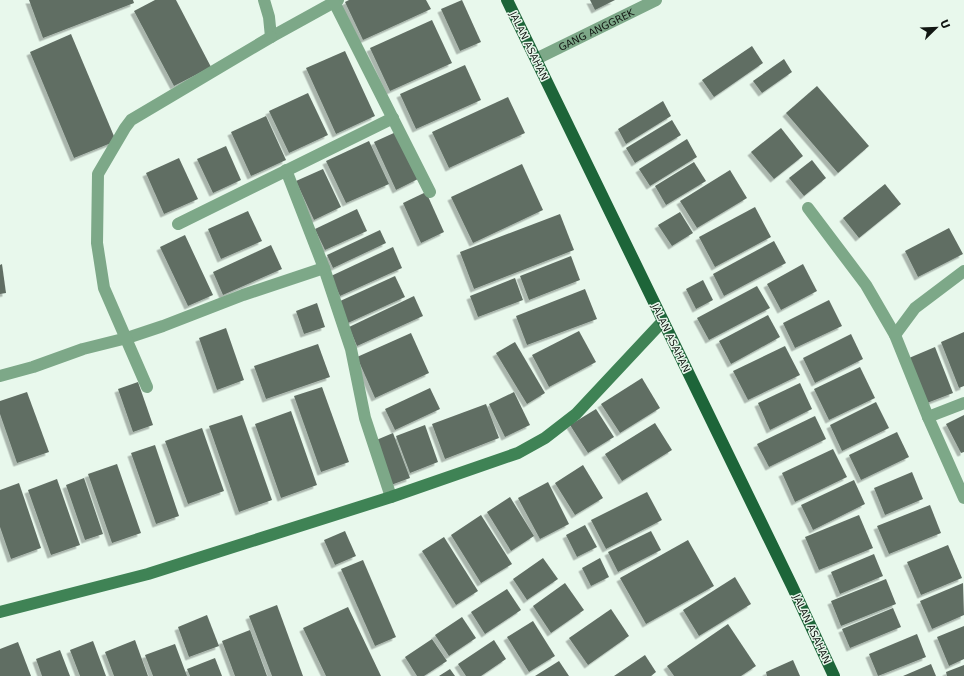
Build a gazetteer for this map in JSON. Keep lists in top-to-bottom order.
{
  "streets": {
    "main road": ["JALAN ASAHAN"],
    "street": ["GANG ANGGREK"]
  },
  "crossings": [
    ["GANG ANGGREK", "JALAN ASAHAN"]
  ],
  "north": "top right"
}
